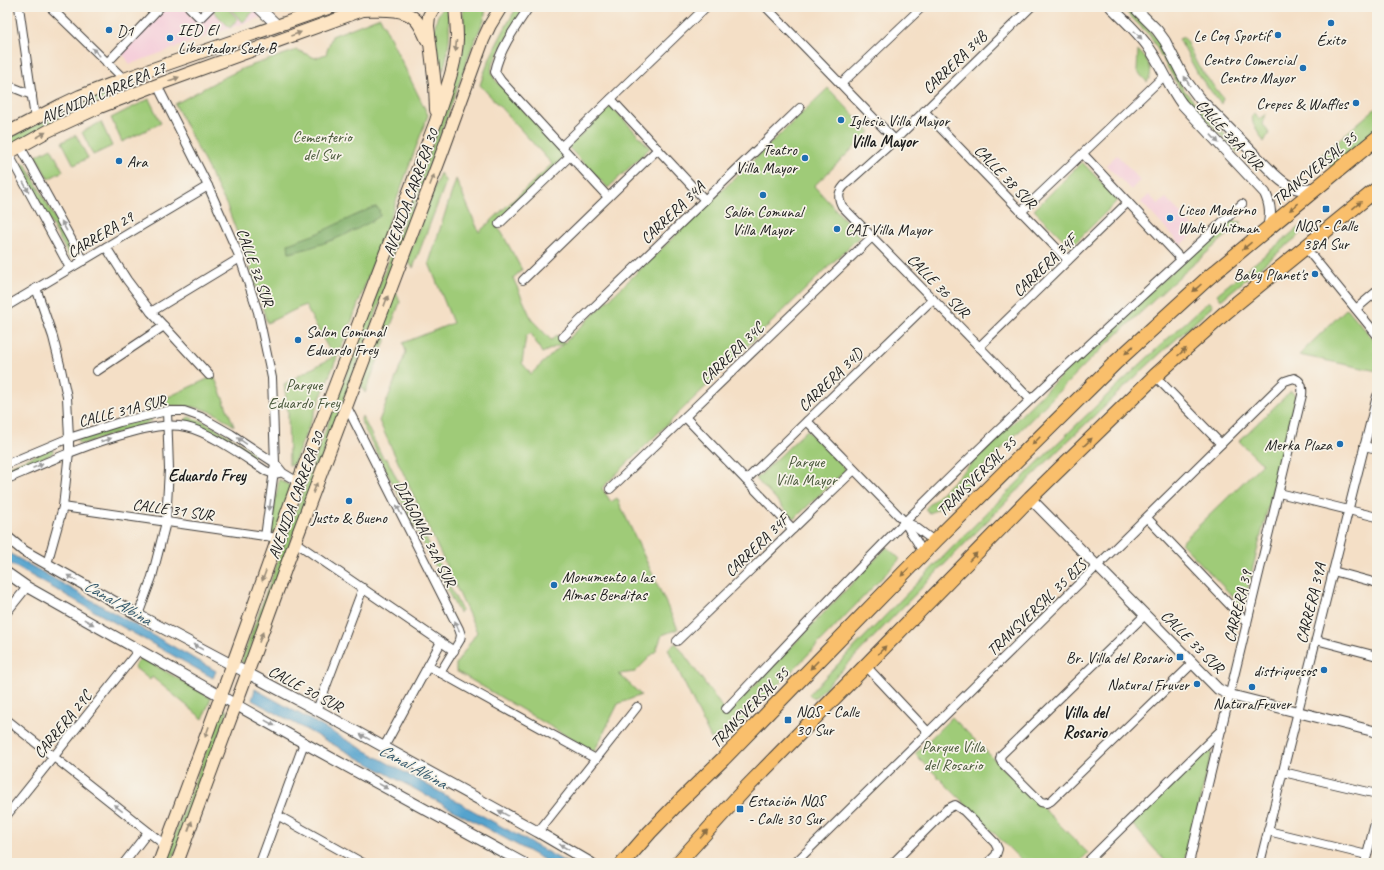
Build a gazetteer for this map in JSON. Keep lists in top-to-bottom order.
{
  "streets": {
    "highway": ["TRANSVERSAL 35"],
    "main road": ["AVENIDA CARRERA 27", "AVENIDA CARRERA 30"],
    "street": [
      "CARRERA 34B",
      "CALLE 38A SUR",
      "CALLE 38 SUR",
      "CARRERA 34A",
      "CARRERA 29",
      "CARRERA 34F",
      "CALLE 32 SUR",
      "CALLE 36 SUR",
      "CARRERA 34C",
      "CARRERA 34D",
      "CALLE 31A SUR",
      "CALLE 31 SUR",
      "DIAGONAL 32A SUR",
      "CARRERA 39A",
      "CARRERA 39",
      "TRANSVERSAL 35 BIS",
      "CALLE 33 SUR",
      "CALLE 30 SUR",
      "CARRERA 29C"
    ]
  },
  "crossings": [
    ["CARRERA 34B", "CALLE 38 SUR"],
    ["CARRERA 34B", "CALLE 36 SUR"],
    ["AVENIDA CARRERA 27", "CALLE 32 SUR"],
    ["CALLE 38A SUR", "TRANSVERSAL 35"],
    ["TRANSVERSAL 35", "CALLE 36 SUR"],
    ["CALLE 38 SUR", "CARRERA 34F"],
    ["AVENIDA CARRERA 30", "CALLE 31A SUR"],
    ["AVENIDA CARRERA 30", "CALLE 31 SUR"],
    ["AVENIDA CARRERA 30", "DIAGONAL 32A SUR"],
    ["AVENIDA CARRERA 30", "CALLE 30 SUR"],
    ["CARRERA 29", "CALLE 32 SUR"],
    ["CARRERA 34F", "CALLE 36 SUR"],
    ["CALLE 32 SUR", "CALLE 31A SUR"],
    ["CALLE 32 SUR", "CALLE 31 SUR"],
    ["CALLE 36 SUR", "CARRERA 34C"],
    ["CALLE 36 SUR", "CARRERA 34D"],
    ["CARRERA 39A", "CALLE 33 SUR"],
    ["CARRERA 39", "TRANSVERSAL 35 BIS"],
    ["CARRERA 39", "CALLE 33 SUR"],
    ["TRANSVERSAL 35 BIS", "CALLE 33 SUR"]
  ],
  "one_way": ["DIAGONAL 32A SUR"],
  "districts": ["Villa Mayor", "Eduardo Frey", "Villa del Rosario"],
  "water": ["Canal Albina"],
  "parks": [
    "Cementerio del Sur",
    "Parque Eduardo Frey",
    "Parque Villa Mayor",
    "Parque Villa del Rosario"
  ],
  "places": {
    "other": [
      "Éxito",
      "D1",
      "Le Coq Sportif",
      "IED El Libertador Sede B",
      "Centro Comercial Centro Mayor",
      "Crepes & Waffles",
      "Iglesia Villa Mayor",
      "Teatro Villa Mayor",
      "Ara",
      "Salón Comunal Villa Mayor",
      "Liceo Moderno Walt Whitman",
      "CAI Villa Mayor",
      "Baby Planet's",
      "Salon Comunal Eduardo Frey",
      "Merka Plaza",
      "Justo & Bueno",
      "Monumento a las Almas Benditas",
      "distriquesos",
      "Natural Fruver",
      "NaturalFruver"
    ],
    "transit": [
      "NQS - Calle 38A Sur",
      "Br. Villa del Rosario",
      "NQS - Calle 30 Sur",
      "Estación NQS - Calle 30 Sur"
    ]
  }
}
